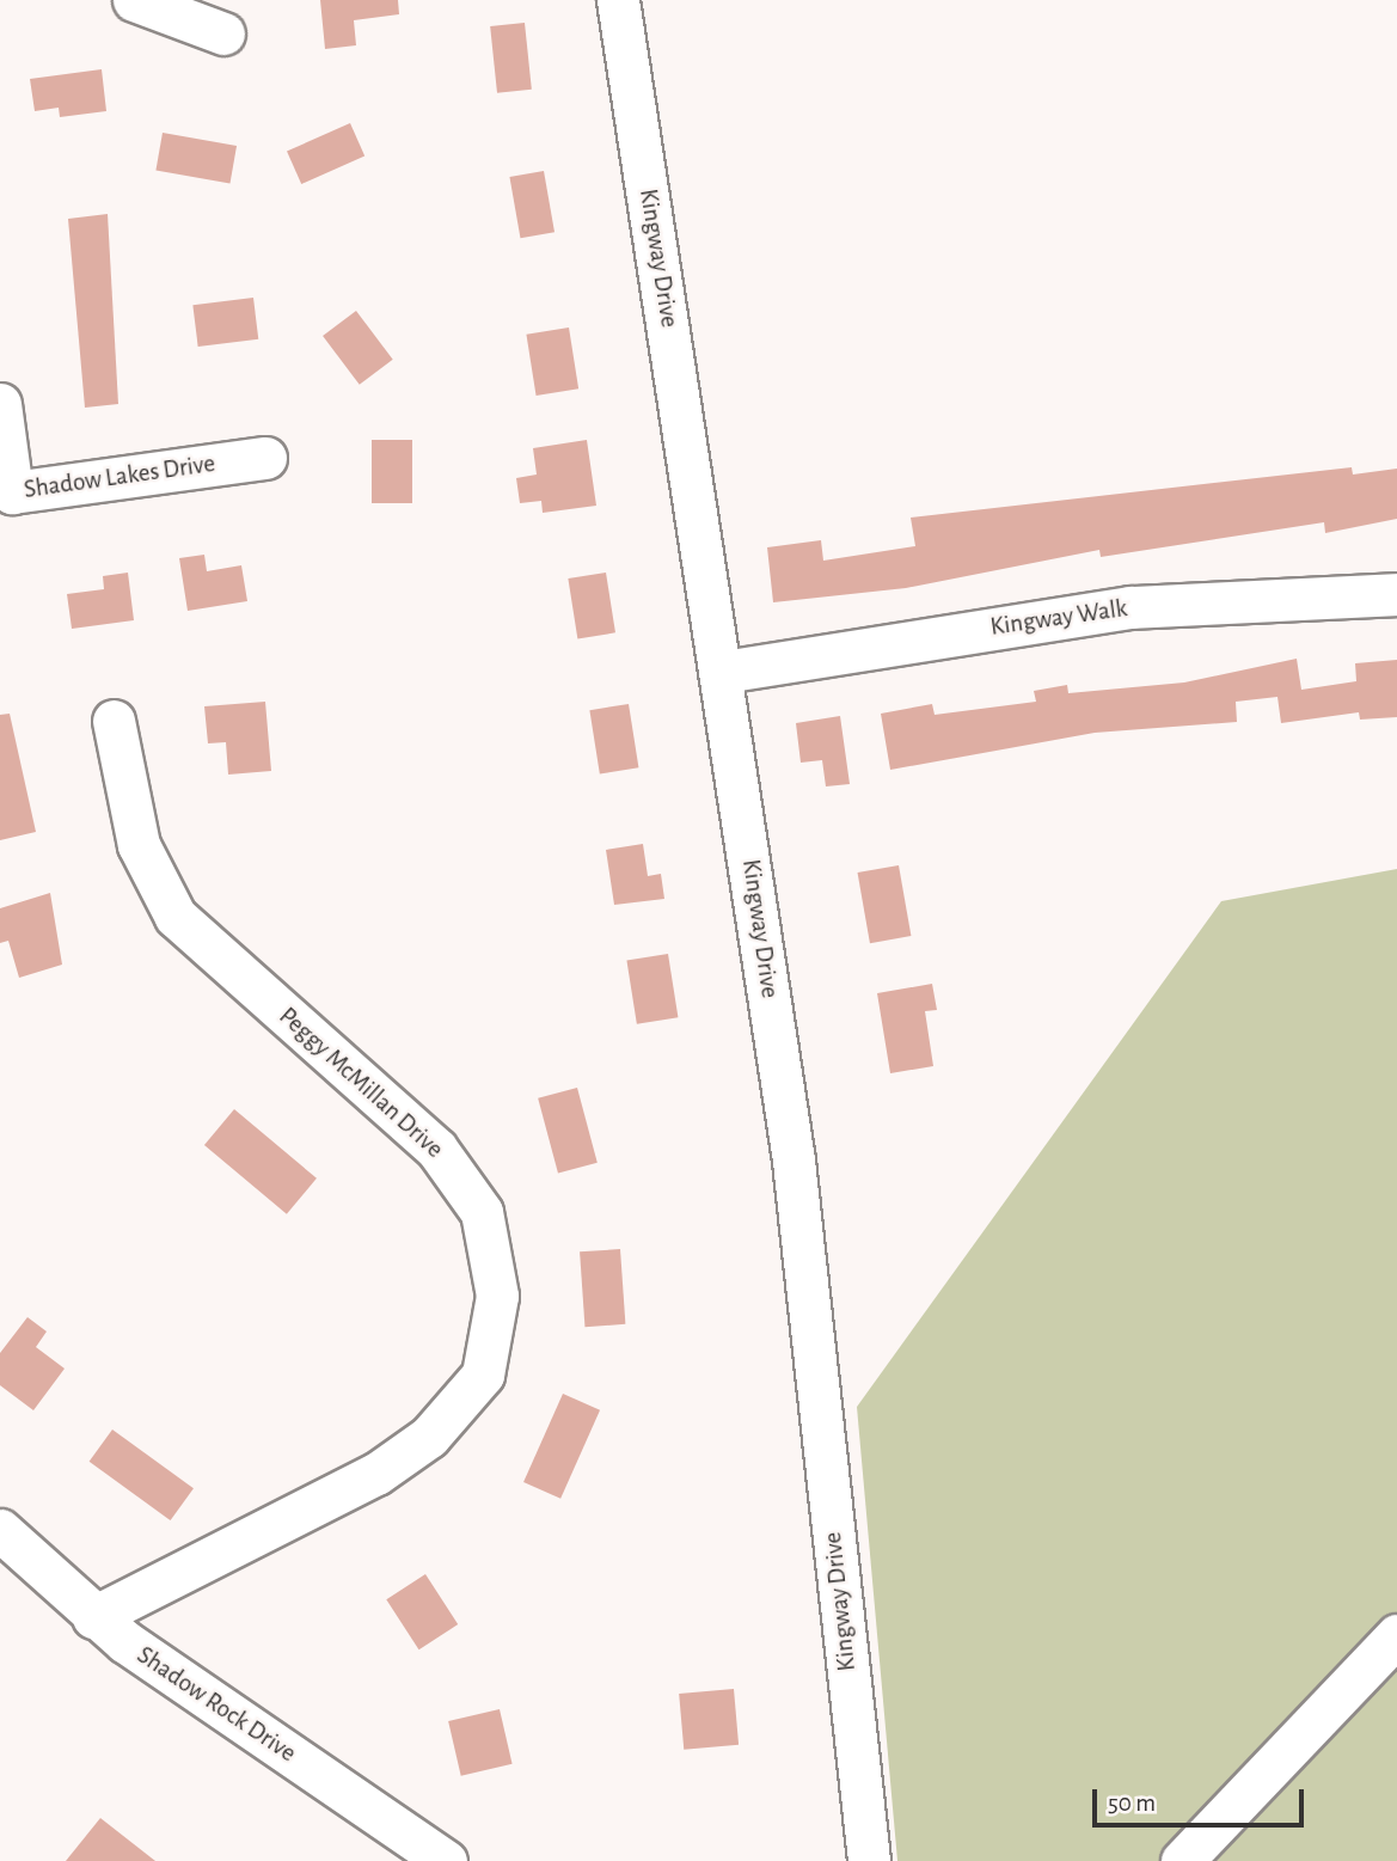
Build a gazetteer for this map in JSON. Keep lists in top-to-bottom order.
{
  "streets": {
    "street": [
      "Kingway Drive",
      "Shadow Lakes Drive",
      "Kingway Walk",
      "Peggy McMillan Drive",
      "Shadow Rock Drive"
    ]
  },
  "crossings": [
    ["Kingway Drive", "Kingway Walk"],
    ["Peggy McMillan Drive", "Shadow Rock Drive"]
  ],
  "scale_bar": "50 m"
}
